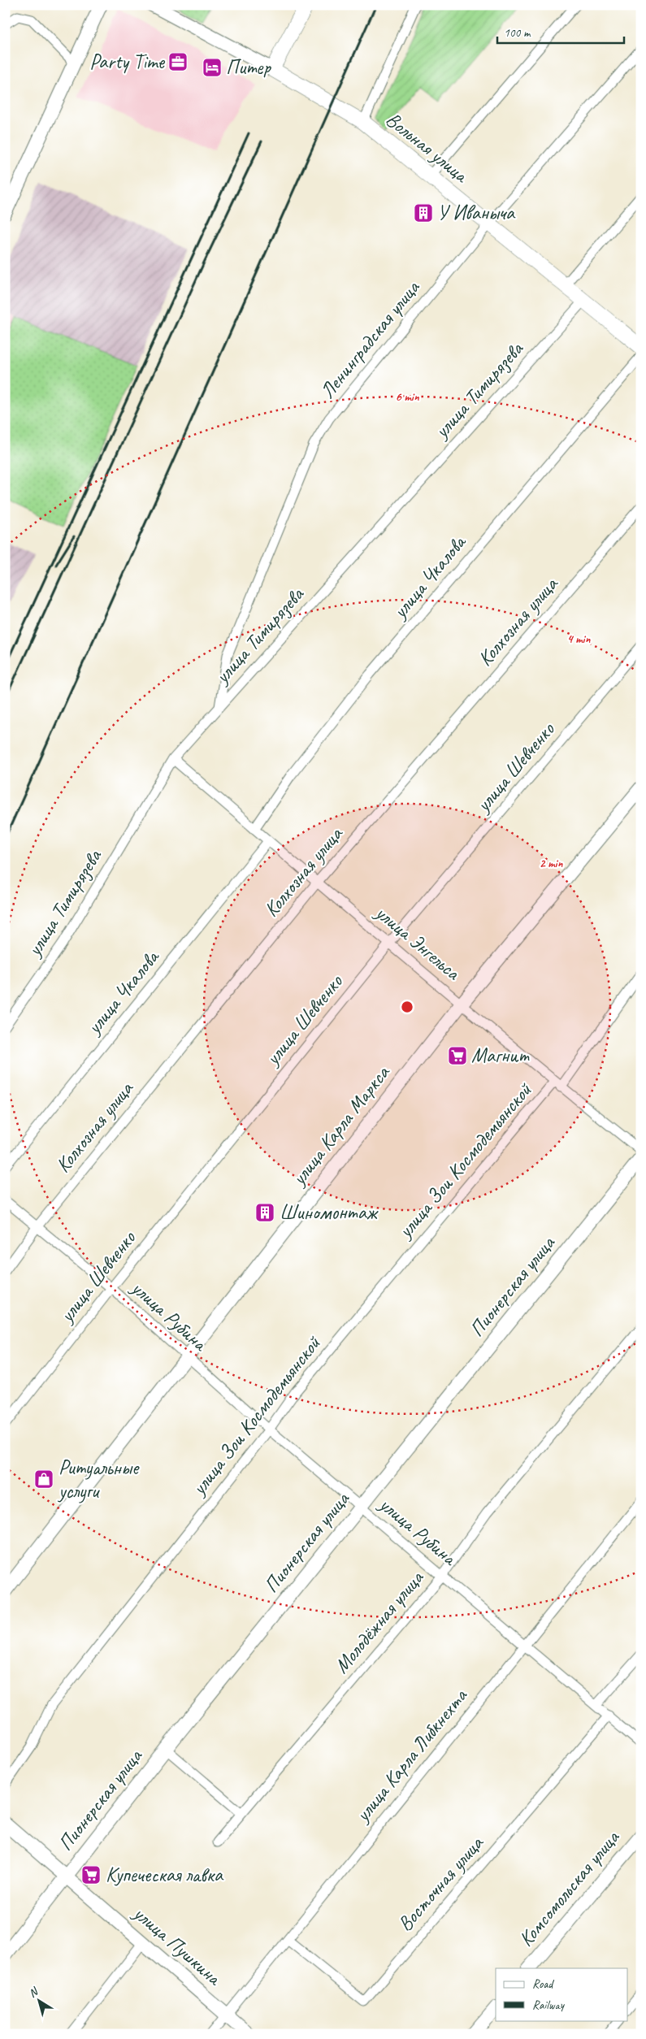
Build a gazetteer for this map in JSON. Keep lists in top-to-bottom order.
{
  "streets": {
    "main road": ["Вольная улица"],
    "street": [
      "Ленинградская улица",
      "улица Тимирязева",
      "улица Чкалова",
      "Колхозная улица",
      "улица Шевченко",
      "улица Энгельса",
      "улица Карла Маркса",
      "улица Зои Космодемьянской",
      "Пионерская улица",
      "улица Рубина",
      "Молодёжная улица",
      "улица Карла Либкнехта",
      "Восточная улица",
      "Комсомольская улица",
      "улица Пушкина"
    ]
  },
  "crossings": [
    ["Вольная улица", "Ленинградская улица"],
    ["Вольная улица", "улица Тимирязева"],
    ["Ленинградская улица", "улица Тимирязева"],
    ["улица Тимирязева", "улица Энгельса"],
    ["улица Чкалова", "улица Энгельса"],
    ["Колхозная улица", "улица Энгельса"],
    ["Колхозная улица", "улица Рубина"],
    ["улица Шевченко", "улица Энгельса"],
    ["улица Шевченко", "улица Рубина"],
    ["улица Энгельса", "улица Карла Маркса"],
    ["улица Энгельса", "улица Зои Космодемьянской"],
    ["улица Карла Маркса", "улица Рубина"],
    ["улица Зои Космодемьянской", "улица Рубина"],
    ["Пионерская улица", "улица Рубина"],
    ["Пионерская улица", "улица Пушкина"],
    ["улица Рубина", "Молодёжная улица"],
    ["улица Рубина", "улица Карла Либкнехта"],
    ["улица Рубина", "Восточная улица"],
    ["улица Карла Либкнехта", "Восточная улица"],
    ["улица Карла Либкнехта", "улица Пушкина"]
  ],
  "places": {
    "office": ["Party Time"],
    "hotel": ["Питер"],
    "building": ["У Иваныча", "Шиномонтаж"],
    "supermarket": ["Магнит", "Купеческая лавка"],
    "shop": ["Ритуальные услуги"]
  },
  "legend": ["Road", "Railway"],
  "scale_bar": "100 m",
  "north": "top left",
  "rings": ["6 min", "4 min", "2 min"]
}
